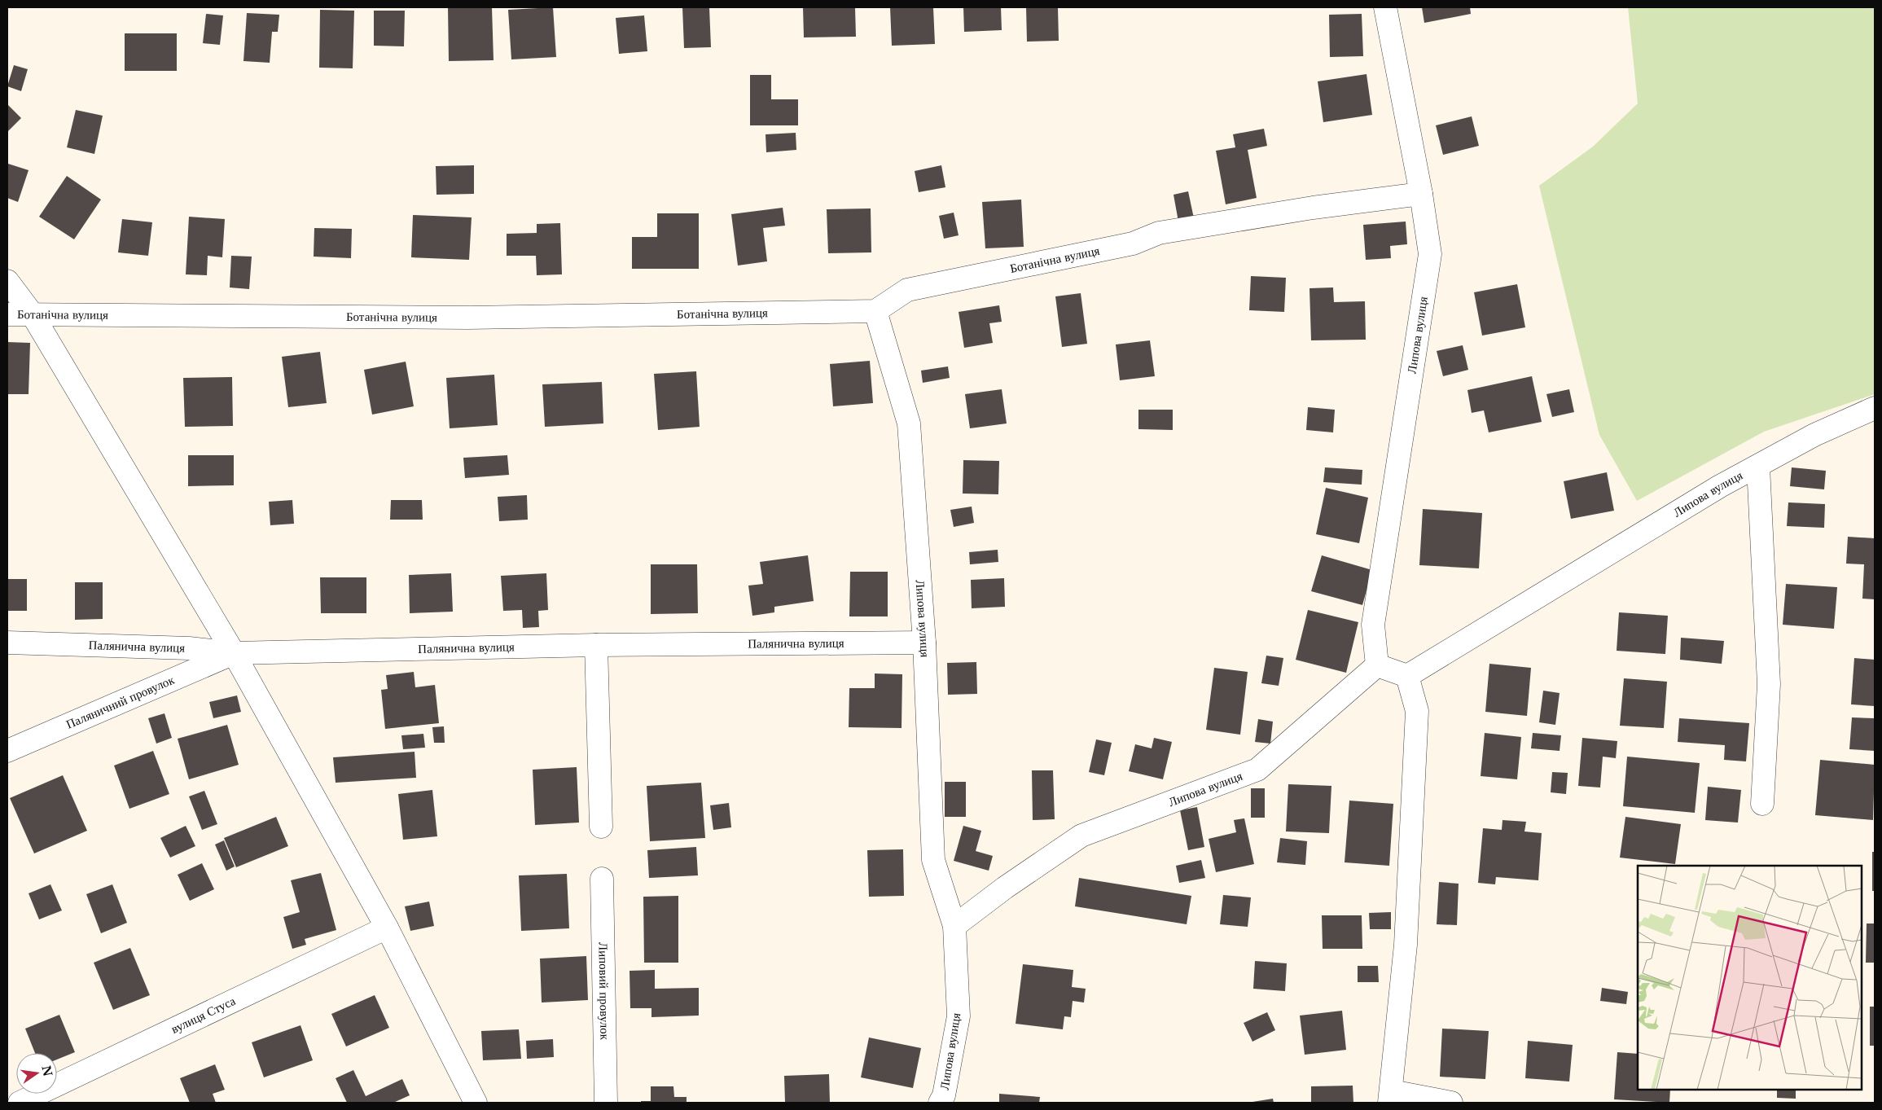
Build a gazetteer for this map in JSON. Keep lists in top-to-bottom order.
{
  "streets": {
    "street": [
      "Ботанічна вулиця",
      "Липова вулиця",
      "Палянична вулиця",
      "Паляничний провулок",
      "Липовий провулок",
      "вулиця Стуса"
    ]
  },
  "crossings": [
    ["Ботанічна вулиця", "Липова вулиця"],
    ["Липова вулиця", "Палянична вулиця"],
    ["Палянична вулиця", "Паляничний провулок"]
  ],
  "north": "right"
}
